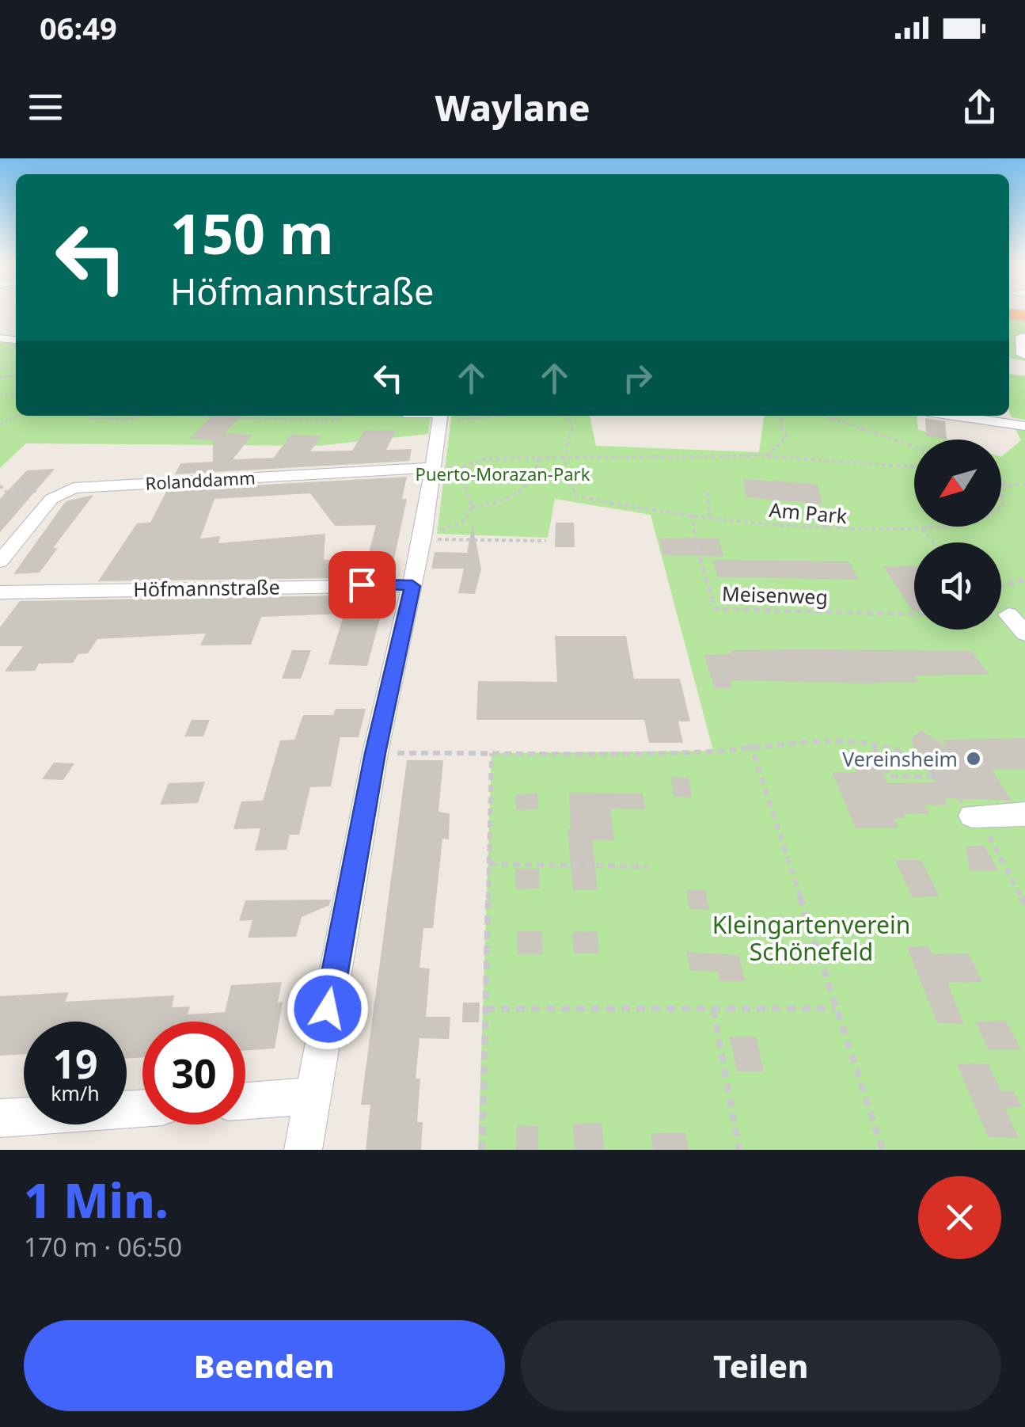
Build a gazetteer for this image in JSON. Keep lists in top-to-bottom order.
{
  "streets": {
    "street": ["Rolanddamm", "Höfmannstraße"],
    "path": ["Am Park", "Meisenweg"]
  },
  "crossings": [
    ["Am Park", "Meisenweg"]
  ],
  "parks": ["Puerto-Morazan-Park", "Kleingartenverein Schönefeld"],
  "places": ["Vereinsheim"],
  "north": "bottom left",
  "page": {
    "status": "06:49",
    "header": "Waylane",
    "turn": ["150 m", "Höfmannstraße"],
    "speed": "19 km/h",
    "limit": "30",
    "heading": ["1 Min.", "170 m · 06:50"],
    "buttons": ["Beenden", "Teilen"]
  }
}
